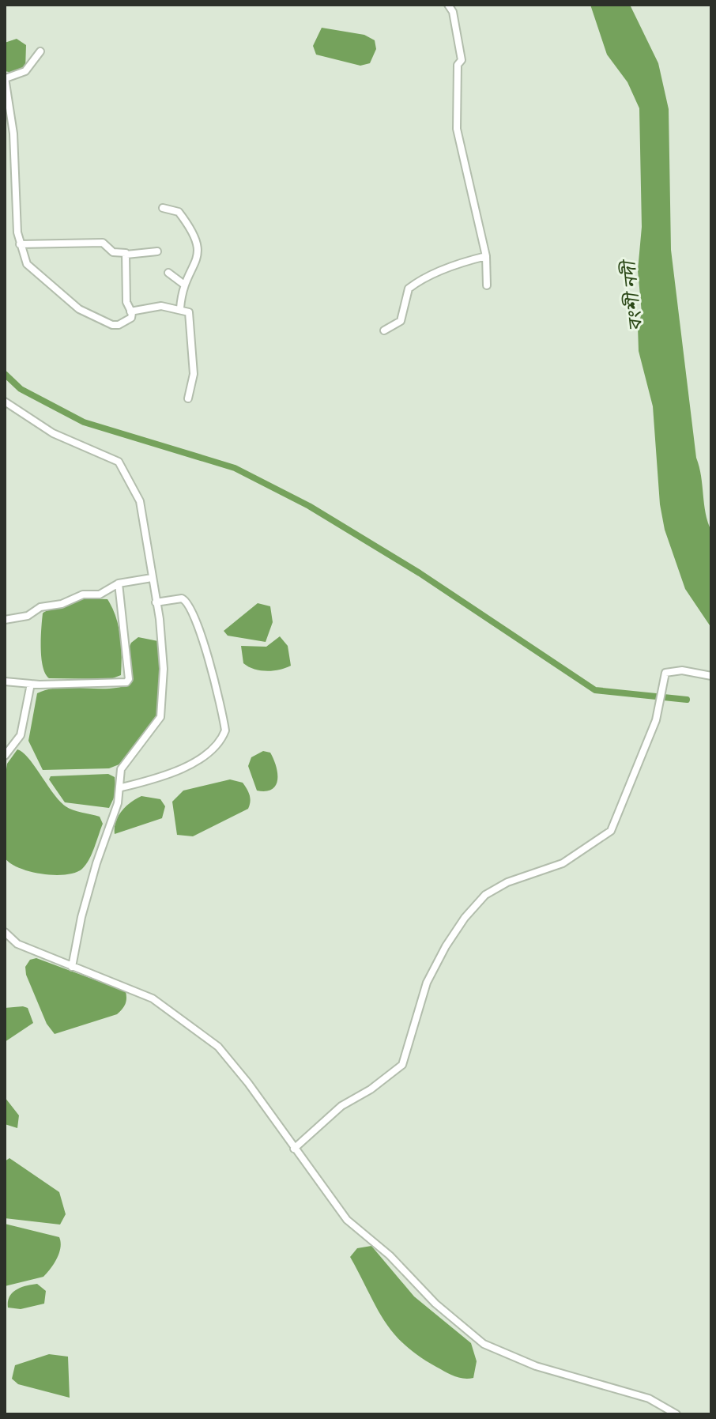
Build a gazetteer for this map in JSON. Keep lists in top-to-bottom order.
{
  "water": ["বংশী নদী"]
}
